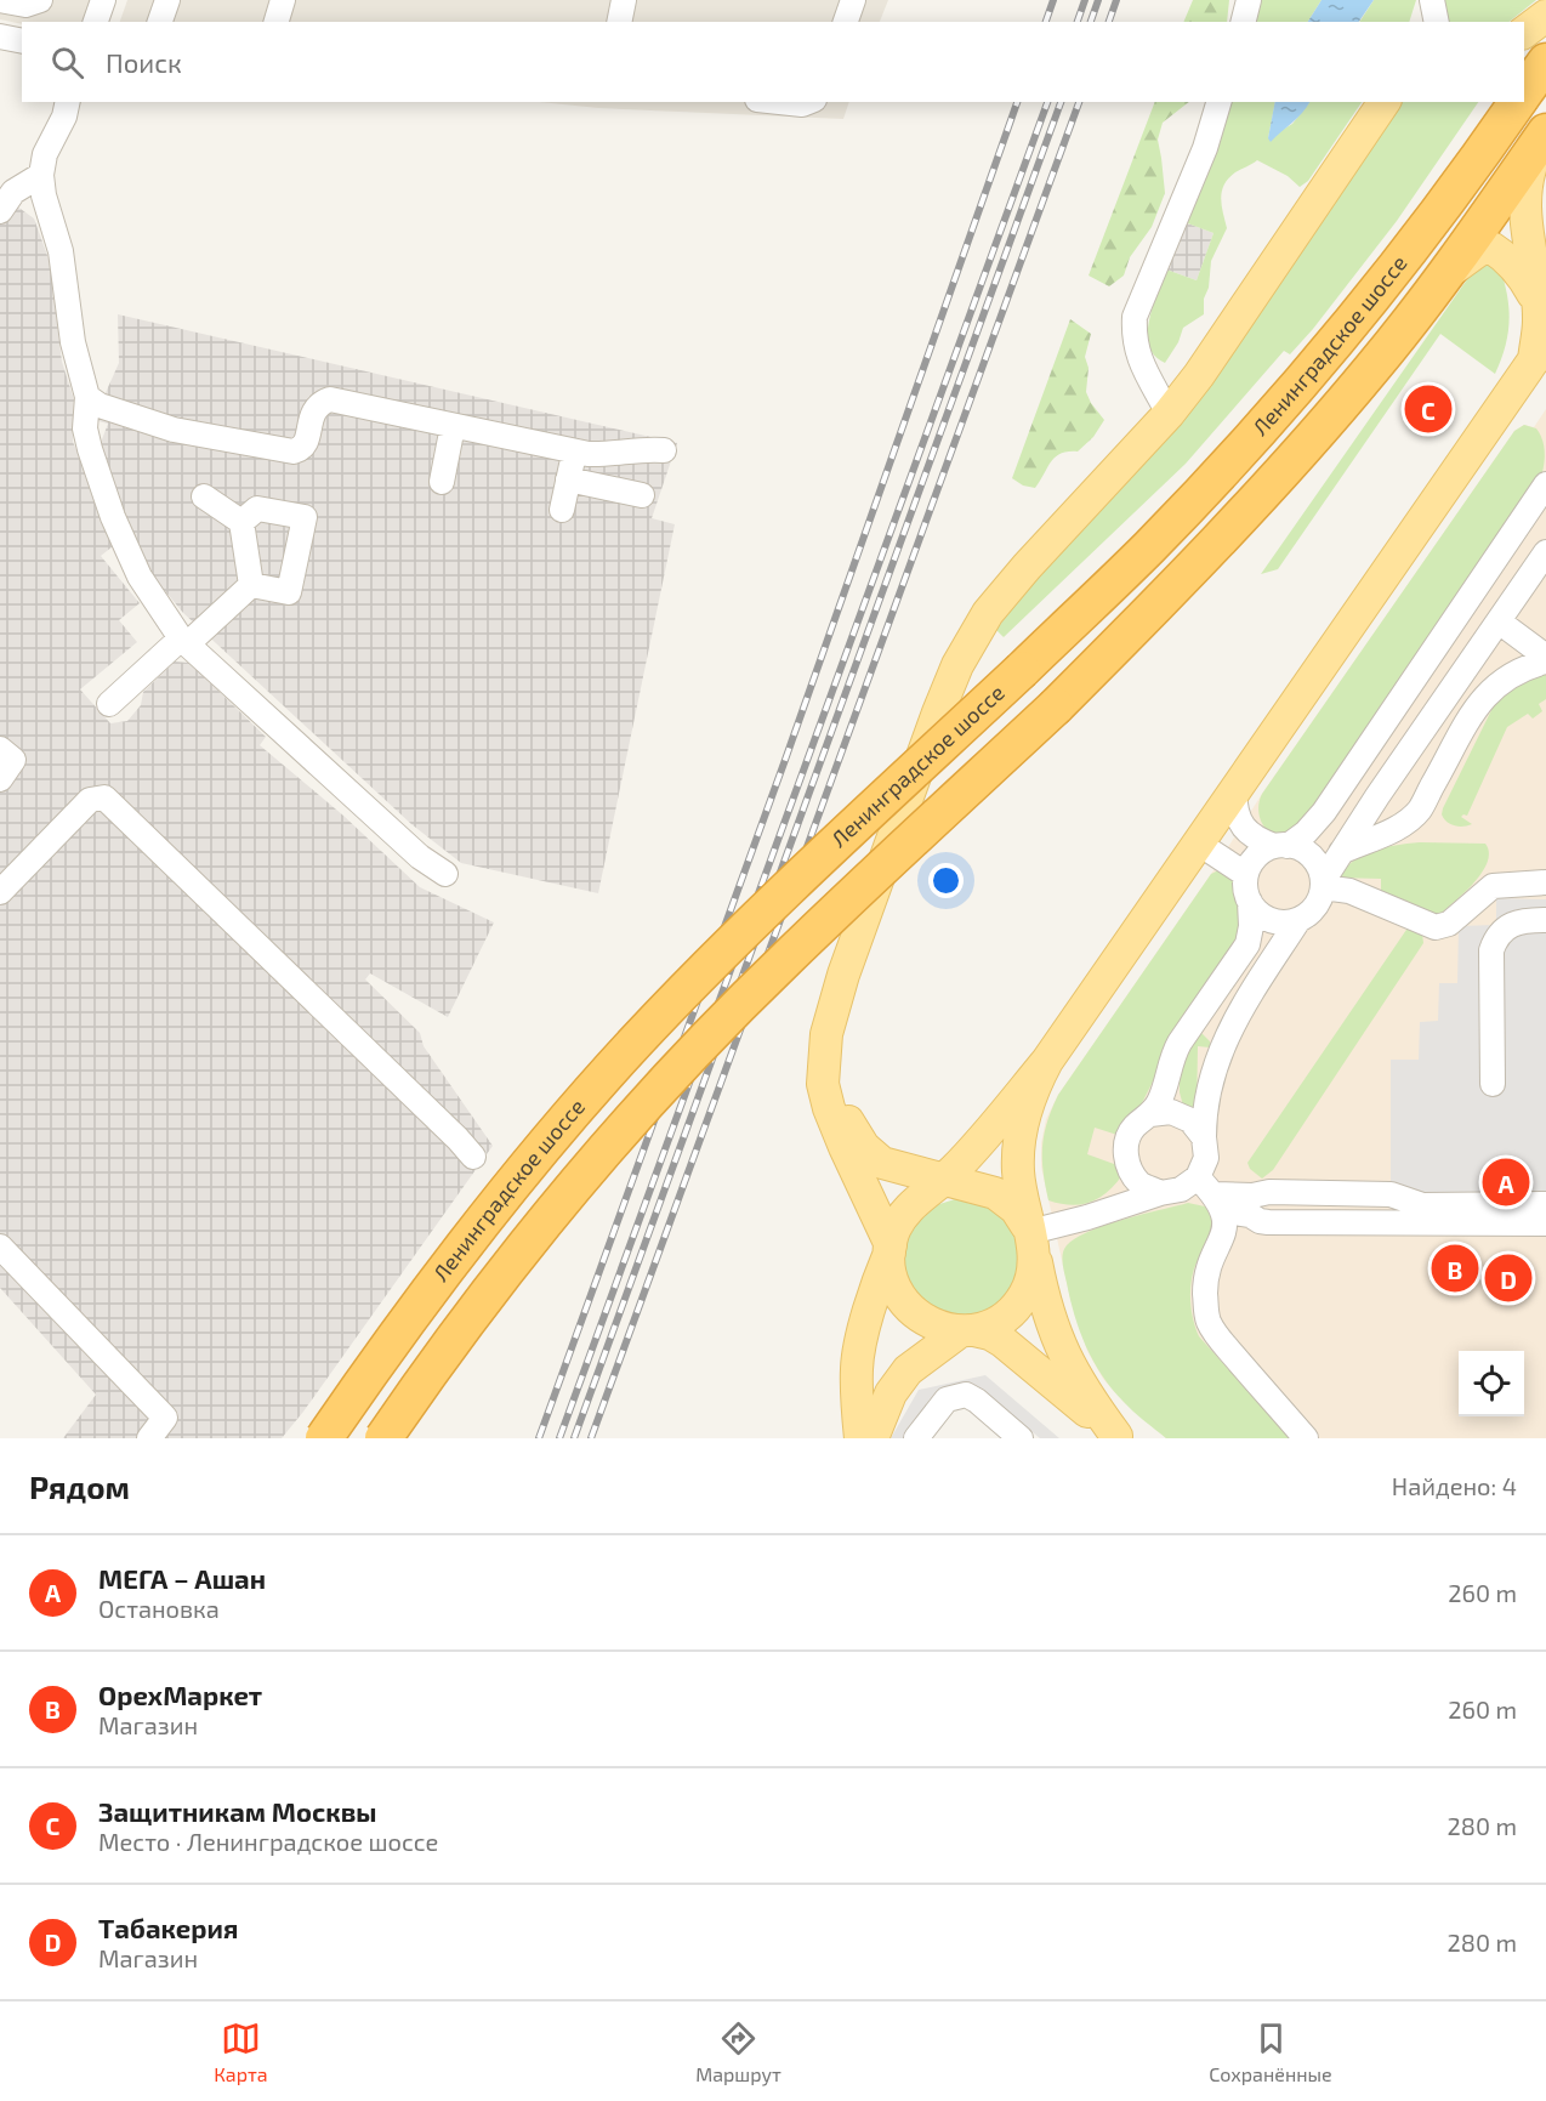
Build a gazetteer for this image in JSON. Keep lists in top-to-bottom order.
{
  "streets": {
    "highway": ["Ленинградское шоссе"]
  },
  "page": {
    "search": "Поиск",
    "pins": [
      "C",
      "A",
      "B",
      "D"
    ],
    "heading": ["Рядом", "Найдено: 4"],
    "list": [
      {
        "mark": "A",
        "name": "МЕГА – Ашан",
        "note": "Остановка",
        "value": "260 m"
      },
      {
        "mark": "B",
        "name": "ОрехМаркет",
        "note": "Магазин",
        "value": "260 m"
      },
      {
        "mark": "C",
        "name": "Защитникам Москвы",
        "note": "Место · Ленинградское шоссе",
        "value": "280 m"
      },
      {
        "mark": "D",
        "name": "Табакерия",
        "note": "Магазин",
        "value": "280 m"
      }
    ],
    "nav": ["Карта", "Маршрут", "Сохранённые"]
  }
}
